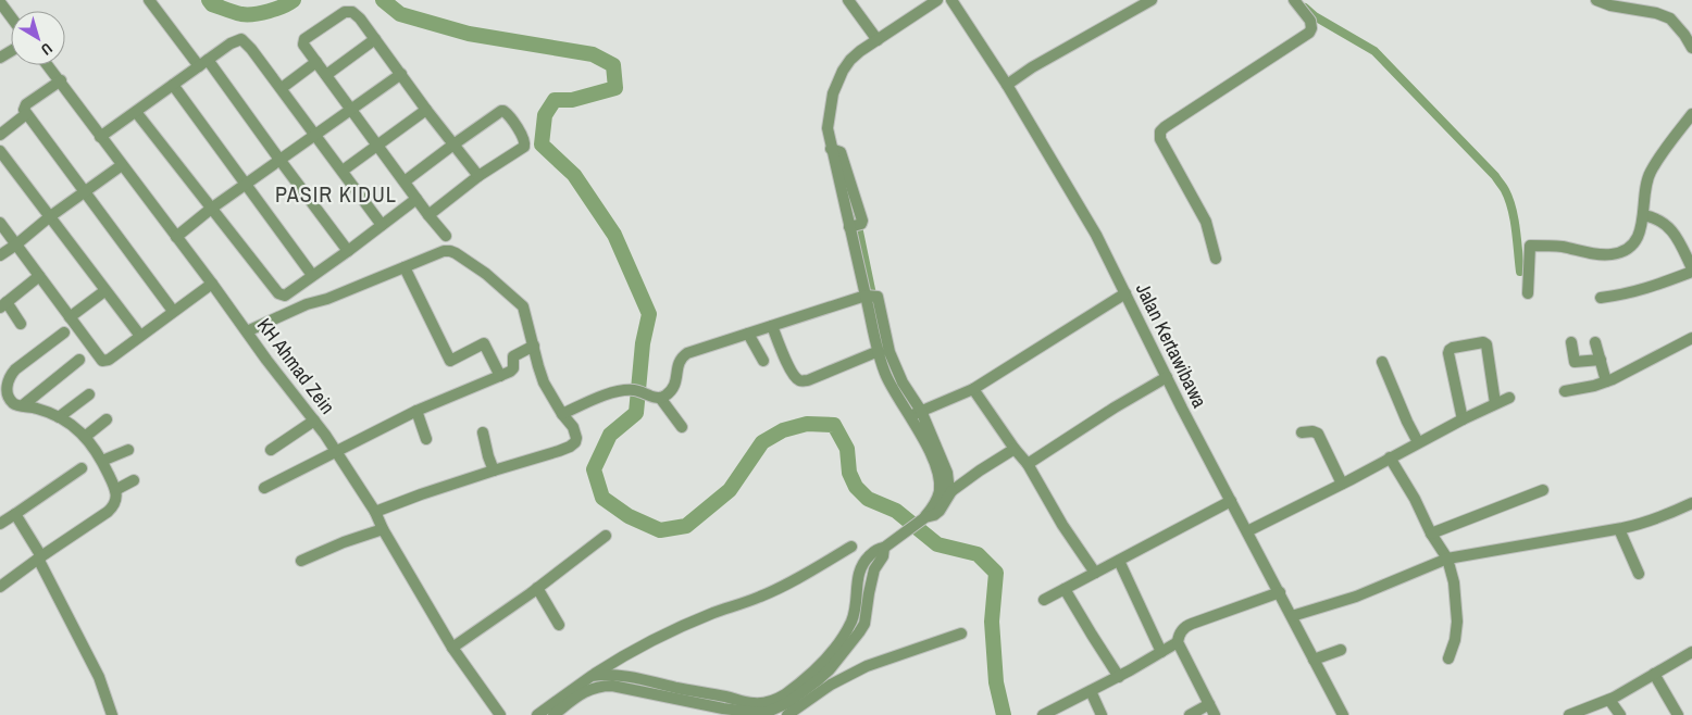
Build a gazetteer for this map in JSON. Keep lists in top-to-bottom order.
{
  "streets": {
    "street": ["Jalan Kertawibawa", "KH Ahmad Zein"]
  },
  "districts": ["PASIR KIDUL"],
  "north": "bottom right"
}
